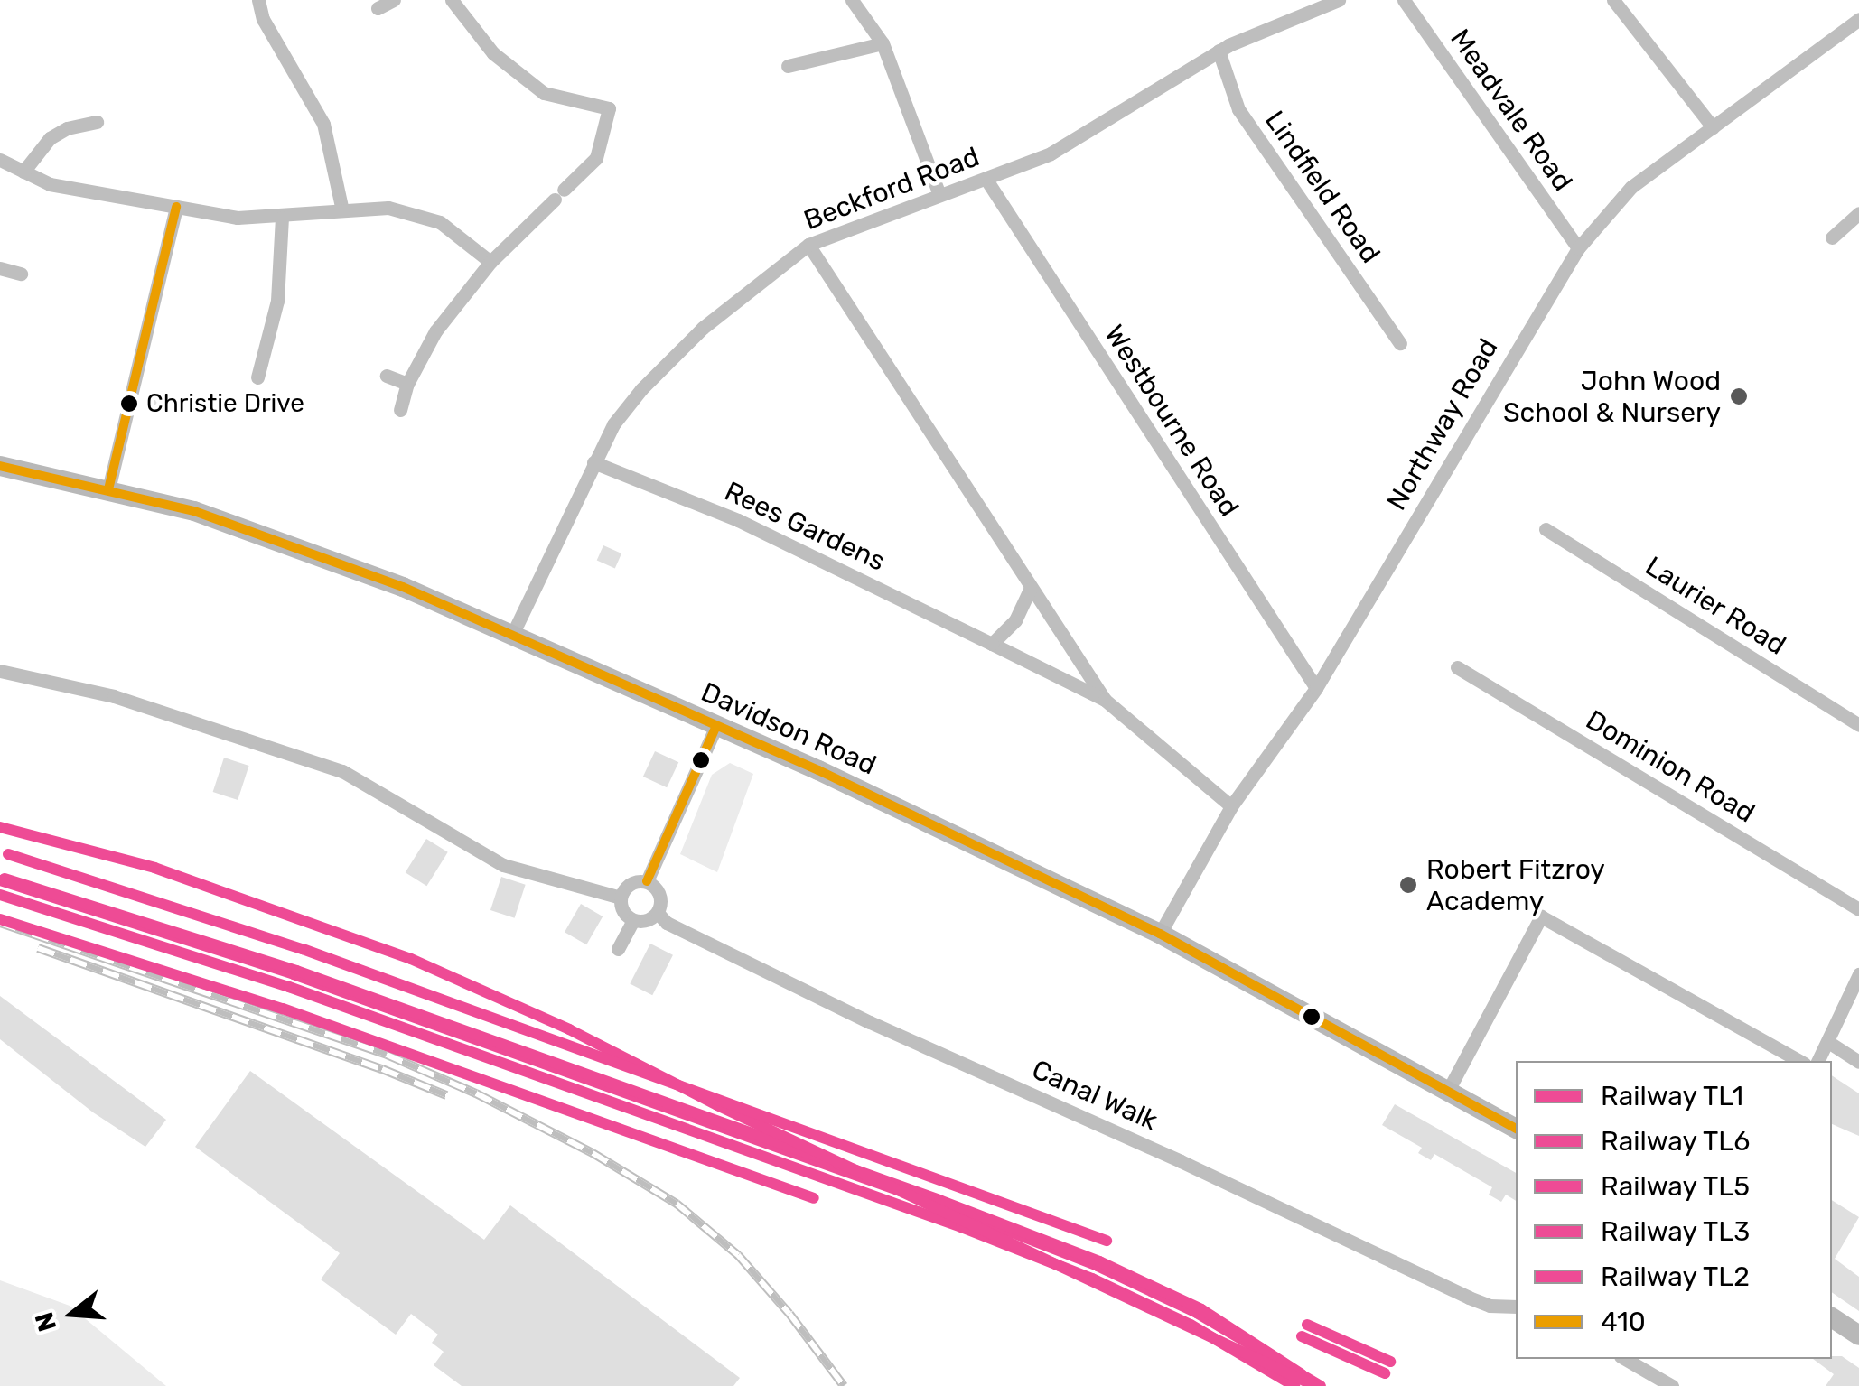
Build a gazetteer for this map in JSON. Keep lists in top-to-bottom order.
{
  "streets": {
    "street": [
      "Meadvale Road",
      "Lindfield Road",
      "Beckford Road",
      "Westbourne Road",
      "Northway Road",
      "Rees Gardens",
      "Laurier Road",
      "Davidson Road",
      "Dominion Road",
      "Canal Walk"
    ]
  },
  "crossings": [
    ["Meadvale Road", "Northway Road"],
    ["Lindfield Road", "Beckford Road"],
    ["Beckford Road", "Westbourne Road"],
    ["Beckford Road", "Rees Gardens"],
    ["Beckford Road", "Davidson Road"],
    ["Westbourne Road", "Northway Road"],
    ["Northway Road", "Rees Gardens"],
    ["Northway Road", "Davidson Road"]
  ],
  "places": ["John Wood School & Nursery", "Christie Drive", "Robert Fitzroy Academy"],
  "lines": [
    "transit line 410",
    "rail line TL3",
    "rail line TL2",
    "rail line TL5",
    "rail line TL1",
    "rail line TL6"
  ],
  "legend": [
    "Railway TL1",
    "Railway TL6",
    "Railway TL5",
    "Railway TL3",
    "Railway TL2",
    "410"
  ],
  "north": "left"
}
